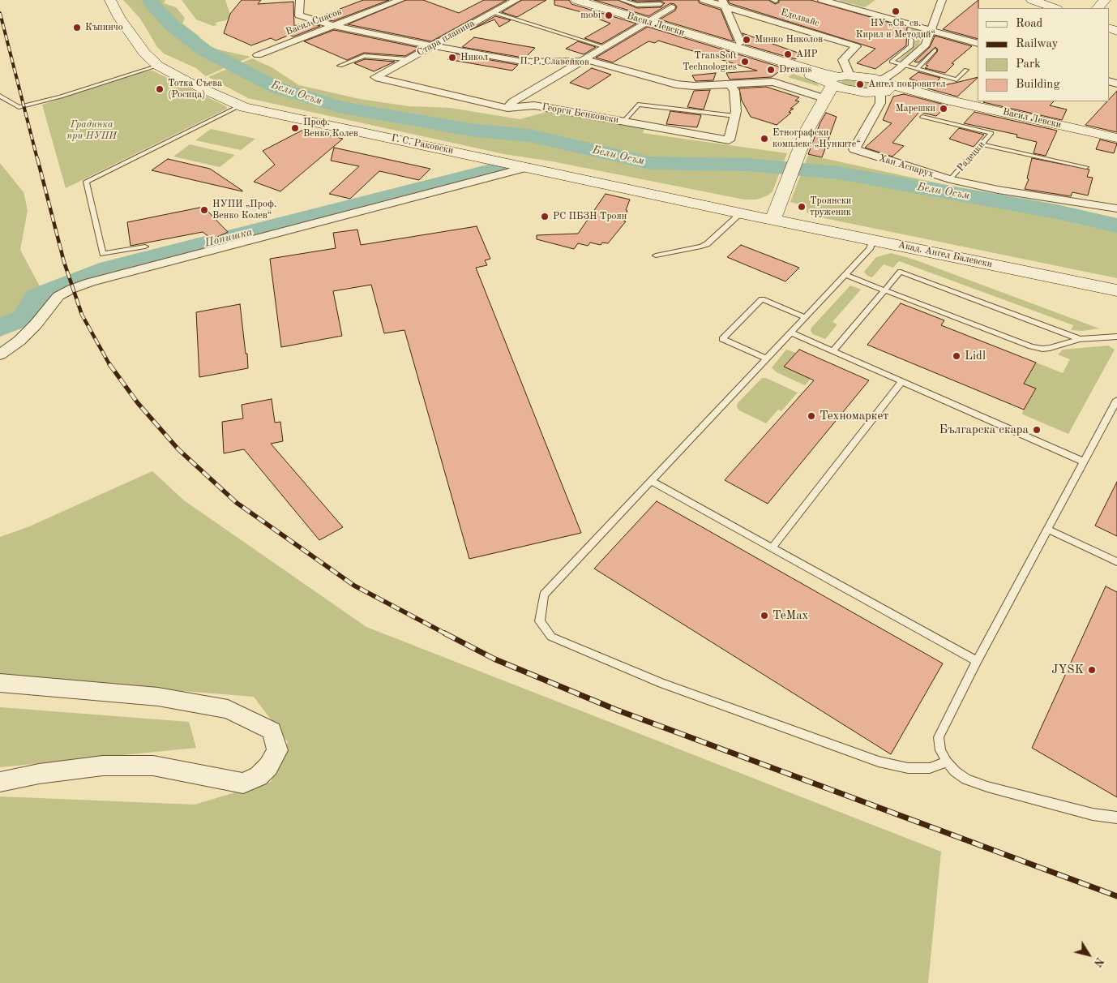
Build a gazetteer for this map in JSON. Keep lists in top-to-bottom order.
{
  "streets": {
    "street": [
      "Еделвайс",
      "Васил Спасов",
      "Васил Левски",
      "Стара планина",
      "П. Р. Славейков",
      "Георги Бенковски",
      "Г. С. Раковски",
      "Хан Аспарух",
      "Акад. Ангел Балевски"
    ],
    "lane": ["Радецки"]
  },
  "crossings": [
    ["Еделвайс", "Васил Левски"],
    ["Васил Спасов", "П. Р. Славейков"],
    ["Васил Левски", "Хан Аспарух"],
    ["Стара планина", "П. Р. Славейков"],
    ["Стара планина", "Георги Бенковски"],
    ["П. Р. Славейков", "Георги Бенковски"],
    ["Г. С. Раковски", "Акад. Ангел Балевски"],
    ["Радецки", "Хан Аспарух"]
  ],
  "water": ["Бели Осъм", "Попишка"],
  "parks": ["Градинка при НУПИ"],
  "places": [
    "НУ „Св. св. Кирил и Методий“",
    "mobi",
    "Къпинчо",
    "Минко Николов",
    "АИР",
    "Никол",
    "TransSoft Technologies",
    "Dreams",
    "Ангел покровител",
    "Тотка Съева (Росица)",
    "Марешки",
    "Проф. Венко Колев",
    "Етнографски комплекс „Нунките“",
    "Троянски труженик",
    "НУПИ „Проф. Венко Колев“",
    "РС ПБЗН Троян",
    "Lidl",
    "Техномаркет",
    "Българска скара",
    "ТеМах",
    "JYSK"
  ],
  "legend": [
    "Road",
    "Railway",
    "Park",
    "Building"
  ],
  "north": "bottom right"
}
